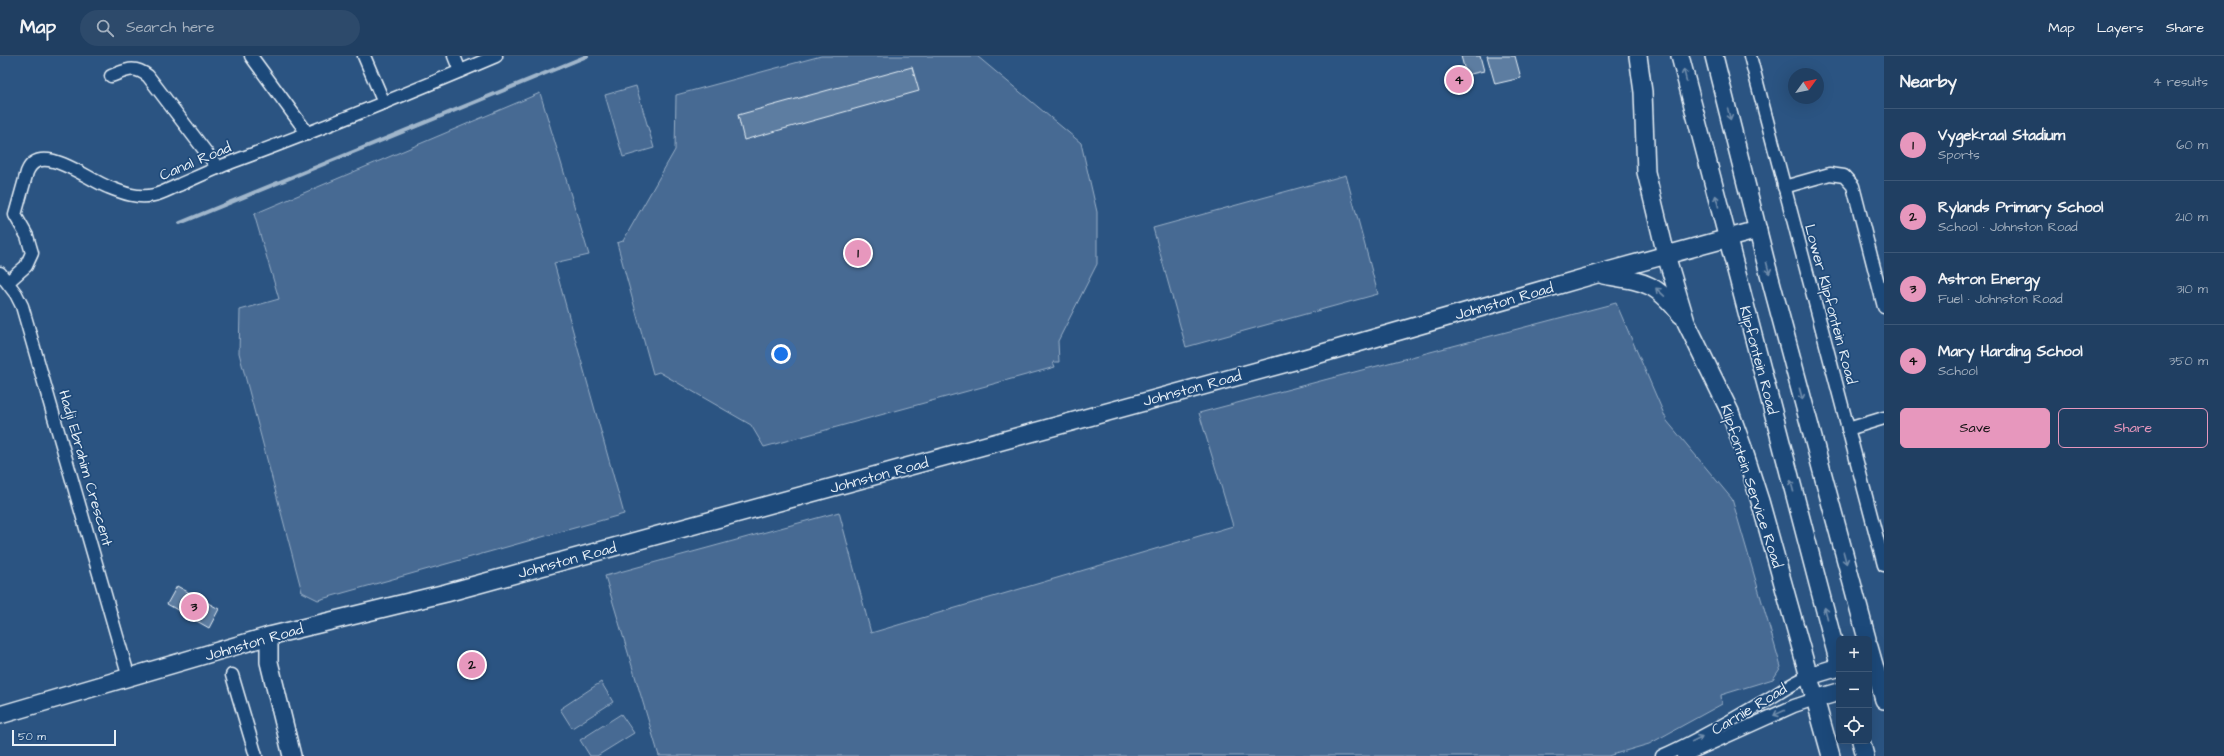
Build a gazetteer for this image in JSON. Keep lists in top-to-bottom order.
{
  "streets": {
    "street": [
      "Canal Road",
      "Johnston Road",
      "Lower Klipfontein Road",
      "Klipfontein Road",
      "Hadji Ebrahim Crescent",
      "Klipfontein Service Road",
      "Carnie Road"
    ]
  },
  "crossings": [
    ["Canal Road", "Hadji Ebrahim Crescent"],
    ["Johnston Road", "Klipfontein Road"],
    ["Johnston Road", "Hadji Ebrahim Crescent"],
    ["Johnston Road", "Klipfontein Service Road"],
    ["Klipfontein Service Road", "Carnie Road"]
  ],
  "scale_bar": "50 m",
  "north": "top right",
  "page": {
    "header": "Map",
    "search": "Search here",
    "nav": ["Map", "Layers", "Share"],
    "heading": ["Nearby", "4 results"],
    "pins": [
      "4",
      "1",
      "3",
      "2"
    ],
    "list": [
      {
        "mark": "1",
        "name": "Vygekraal Stadium",
        "note": "Sports",
        "value": "60 m"
      },
      {
        "mark": "2",
        "name": "Rylands Primary School",
        "note": "School · Johnston Road",
        "value": "210 m"
      },
      {
        "mark": "3",
        "name": "Astron Energy",
        "note": "Fuel · Johnston Road",
        "value": "310 m"
      },
      {
        "mark": "4",
        "name": "Mary Harding School",
        "note": "School",
        "value": "350 m"
      }
    ],
    "buttons": ["Save", "Share"],
    "map_buttons": ["+", "−"],
    "scale": "50 m"
  }
}
